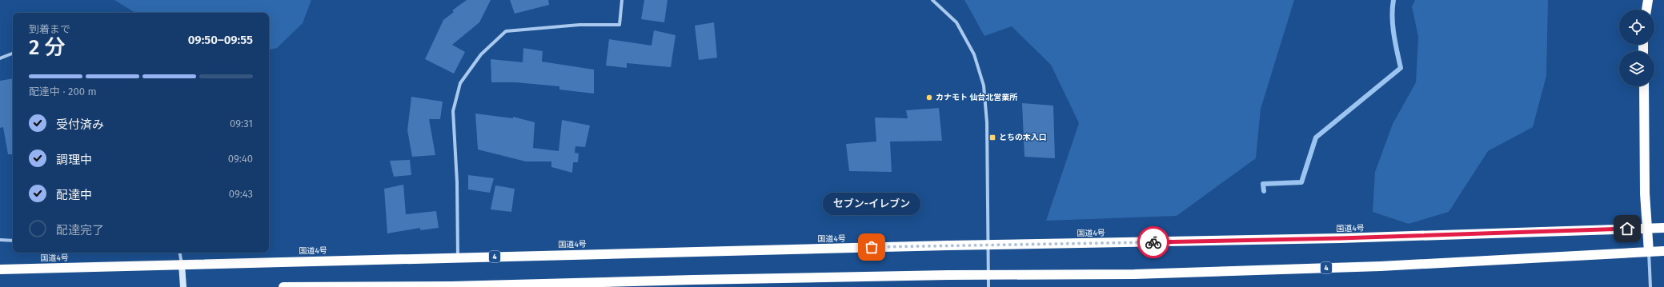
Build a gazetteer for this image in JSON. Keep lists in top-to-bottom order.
{
  "streets": {
    "highway": ["国道4号", "4"]
  },
  "places": {
    "other": ["カナモト 仙台北営業所", "セブン-イレブン"],
    "transit": ["とちの木入口"]
  },
  "page": {
    "heading": ["2 分", "到着まで", "09:50–09:55"],
    "bar": "配達中 · 200 m",
    "list": [
      ["受付済み", "09:31"],
      ["調理中", "09:40"],
      ["配達中", "09:43"],
      "配達完了"
    ],
    "bubble": "セブン-イレブン"
  }
}
